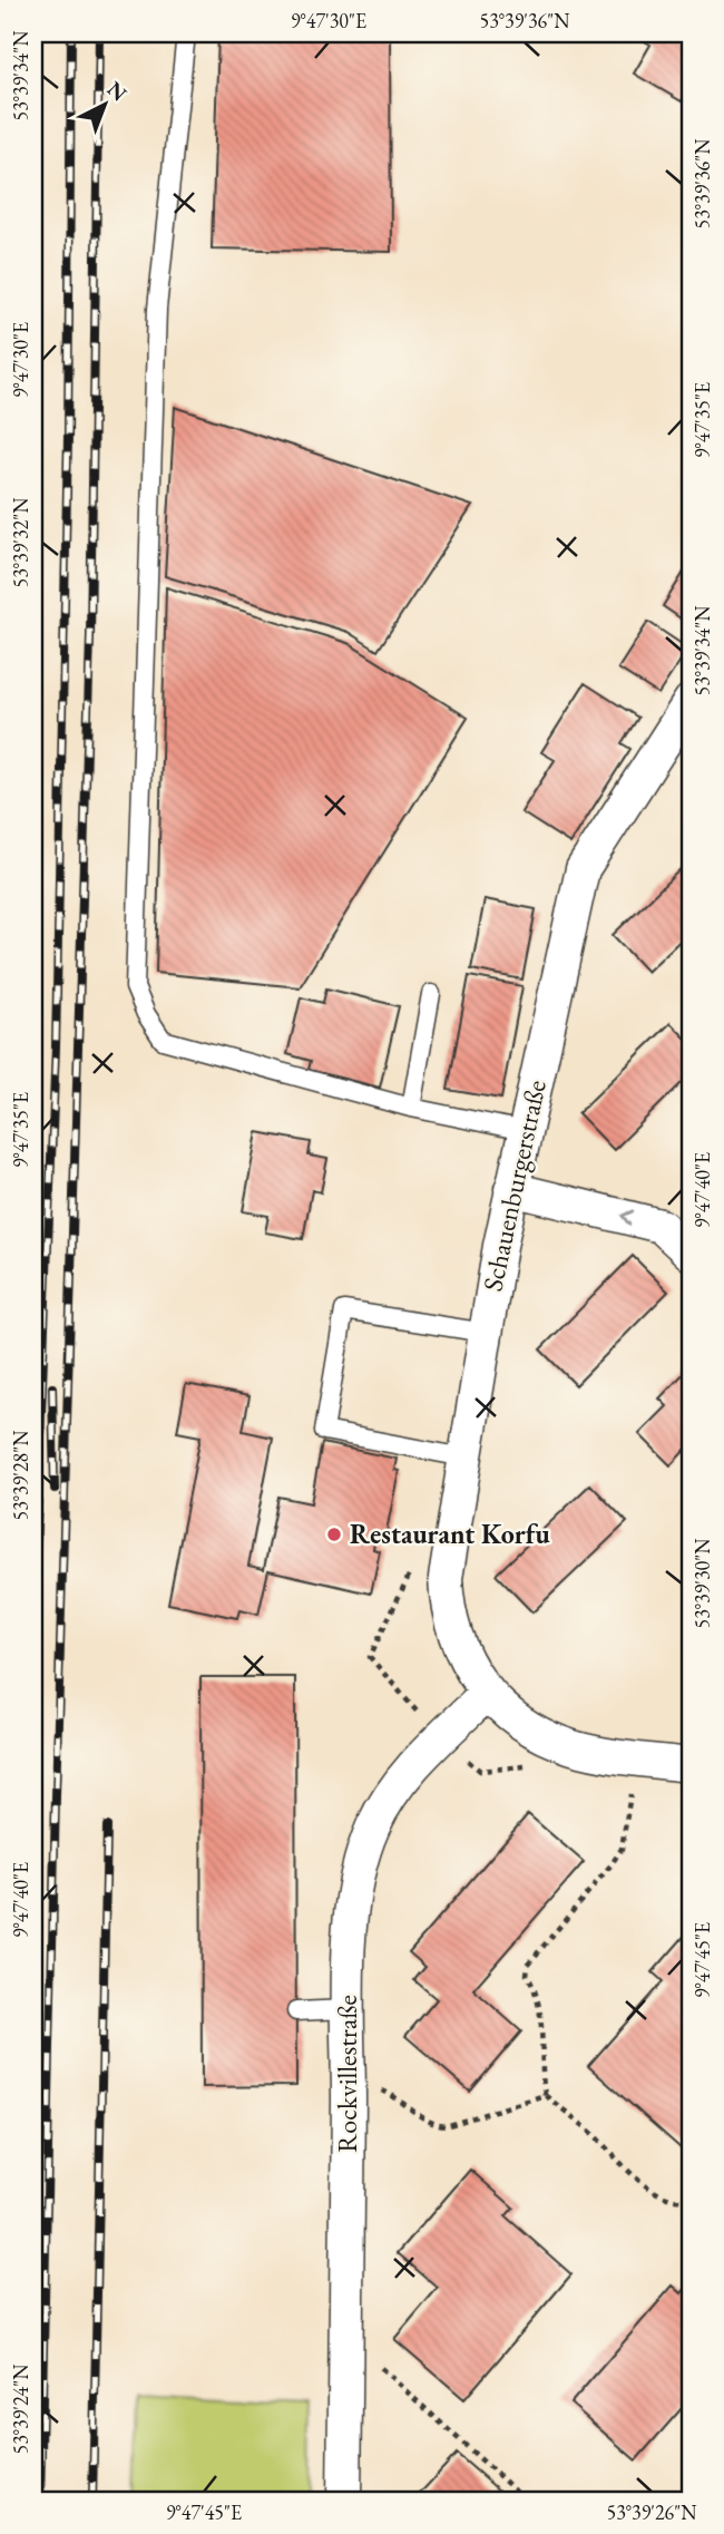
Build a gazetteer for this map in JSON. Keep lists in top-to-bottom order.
{
  "streets": {
    "street": ["Schauenburgerstraße", "Rockvillestraße"]
  },
  "crossings": [
    ["Schauenburgerstraße", "Rockvillestraße"]
  ],
  "places": ["Restaurant Korfu"],
  "north": "top right",
  "coordinates": [
    "9°47'30\"E",
    "53°39'36\"N",
    "53°39'34\"N",
    "9°47'35\"E",
    "53°39'32\"N",
    "9°47'40\"E",
    "53°39'28\"N",
    "53°39'30\"N",
    "9°47'45\"E",
    "53°39'24\"N",
    "53°39'26\"N"
  ]
}
